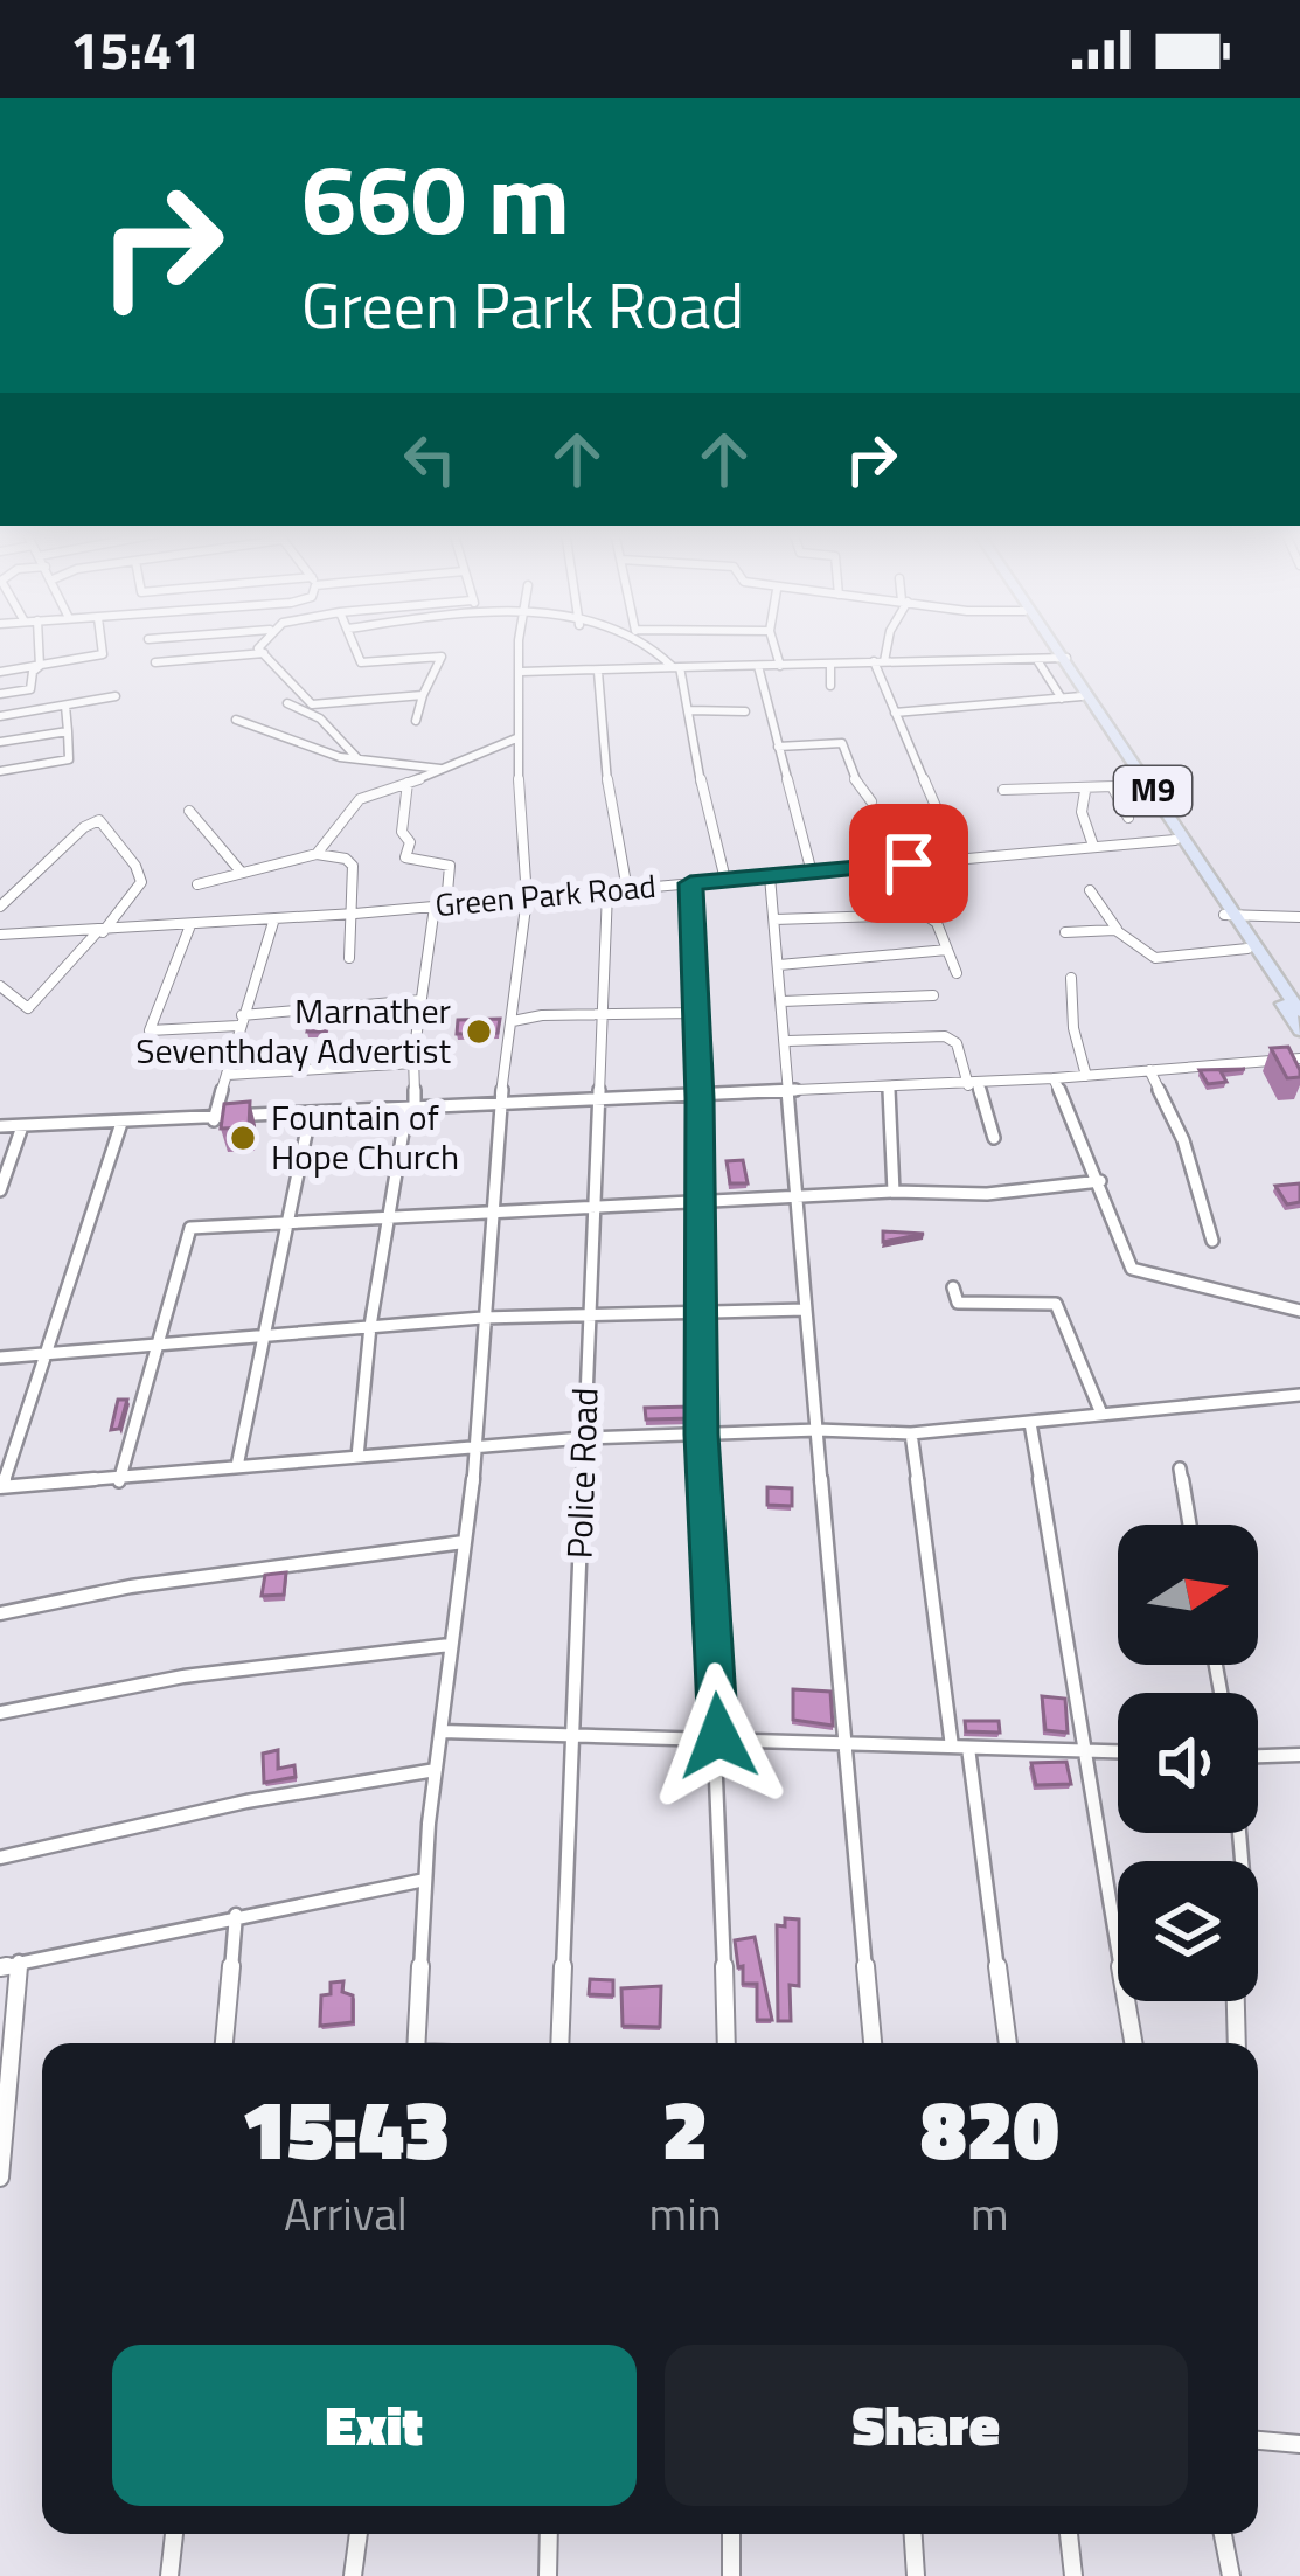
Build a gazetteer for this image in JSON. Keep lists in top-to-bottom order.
{
  "streets": {
    "main road": ["M9"],
    "street": ["Green Park Road", "Police Road"]
  },
  "crossings": [
    ["M9", "Green Park Road"],
    ["Green Park Road", "Police Road"]
  ],
  "places": ["Marnather Seventhday Advertist", "Fountain of Hope Church"],
  "north": "right",
  "page": {
    "status": "15:41",
    "turn": ["660 m", "Green Park Road"],
    "eta": [
      "15:43",
      "Arrival",
      "2",
      "min",
      "820",
      "m"
    ],
    "buttons": ["Exit", "Share"]
  }
}
